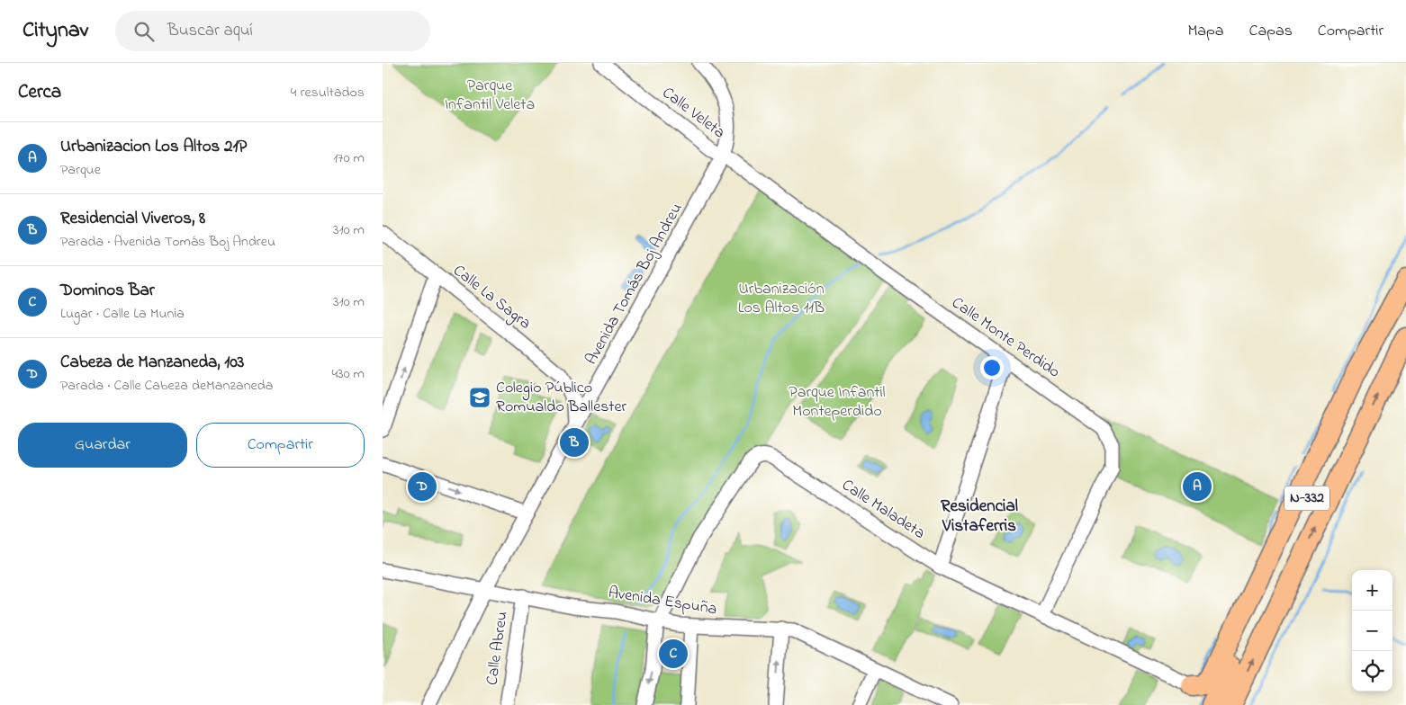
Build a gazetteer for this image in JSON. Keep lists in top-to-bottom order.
{
  "streets": {
    "highway": ["N-332"],
    "street": [
      "Calle Veleta",
      "Avenida Tomás Boj Andreu",
      "Calle La Sagra",
      "Calle Monte Perdido",
      "Calle Maladeta",
      "Avenida Espuña",
      "Calle Abreu"
    ]
  },
  "crossings": [
    ["Calle Veleta", "Avenida Tomás Boj Andreu"],
    ["Calle Veleta", "Calle Monte Perdido"],
    ["Avenida Tomás Boj Andreu", "Calle La Sagra"],
    ["Avenida Tomás Boj Andreu", "Calle Monte Perdido"],
    ["Avenida Tomás Boj Andreu", "Avenida Espuña"],
    ["Calle Monte Perdido", "Calle Maladeta"],
    ["Calle Maladeta", "Avenida Espuña"],
    ["Avenida Espuña", "Calle Abreu"]
  ],
  "districts": ["Residencial Vistaferris"],
  "parks": ["Parque Infantil Veleta", "Urbanización Los Altos 11B", "Parque Infantil Monteperdido"],
  "places": {
    "school or university": ["Colegio Público Romualdo Ballester"]
  },
  "page": {
    "header": "Citynav",
    "search": "Buscar aquí",
    "nav": ["Mapa", "Capas", "Compartir"],
    "heading": ["Cerca", "4 resultados"],
    "list": [
      {
        "mark": "A",
        "name": "Urbanizacion Los Altos 21P",
        "note": "Parque",
        "value": "170 m"
      },
      {
        "mark": "B",
        "name": "Residencial Viveros, 8",
        "note": "Parada · Avenida Tomás Boj Andreu",
        "value": "310 m"
      },
      {
        "mark": "C",
        "name": "Dominos Bar",
        "note": "Lugar · Calle La Munia",
        "value": "310 m"
      },
      {
        "mark": "D",
        "name": "Cabeza de Manzaneda, 103",
        "note": "Parada · Calle Cabeza deManzaneda",
        "value": "430 m"
      }
    ],
    "buttons": ["Guardar", "Compartir"],
    "pins": [
      "B",
      "A",
      "D",
      "C"
    ],
    "map_buttons": ["+", "−"]
  }
}
